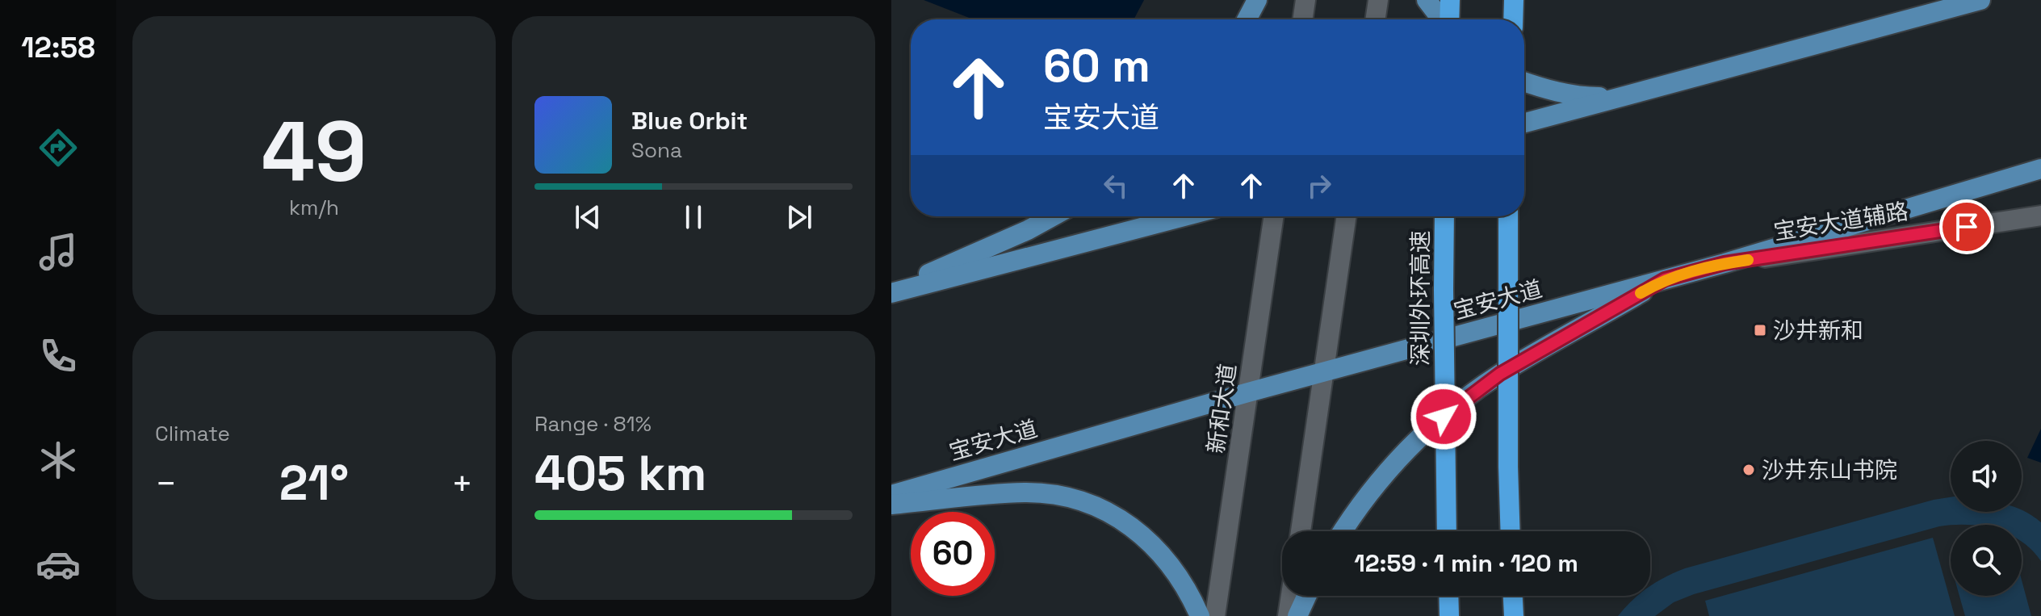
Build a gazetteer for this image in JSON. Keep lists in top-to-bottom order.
{
  "streets": {
    "highway": ["深圳外环高速"],
    "main road": ["宝安大道辅路", "宝安大道", "新和大道"]
  },
  "crossings": [
    ["宝安大道辅路", "宝安大道"],
    ["宝安大道", "新和大道"]
  ],
  "places": {
    "transit": ["沙井新和"],
    "other": ["沙井东山书院"]
  },
  "page": {
    "tabs": "12:58",
    "tile": [
      ["49", "km/h"],
      "Climate",
      ["Range · 81%", "405 km"]
    ],
    "turn": ["60 m", "宝安大道"],
    "song": ["Blue Orbit", "Sona"],
    "heat": ["−", "21°", "+"],
    "limit": "60",
    "trip": "12:59 · 1 min · 120 m"
  }
}
